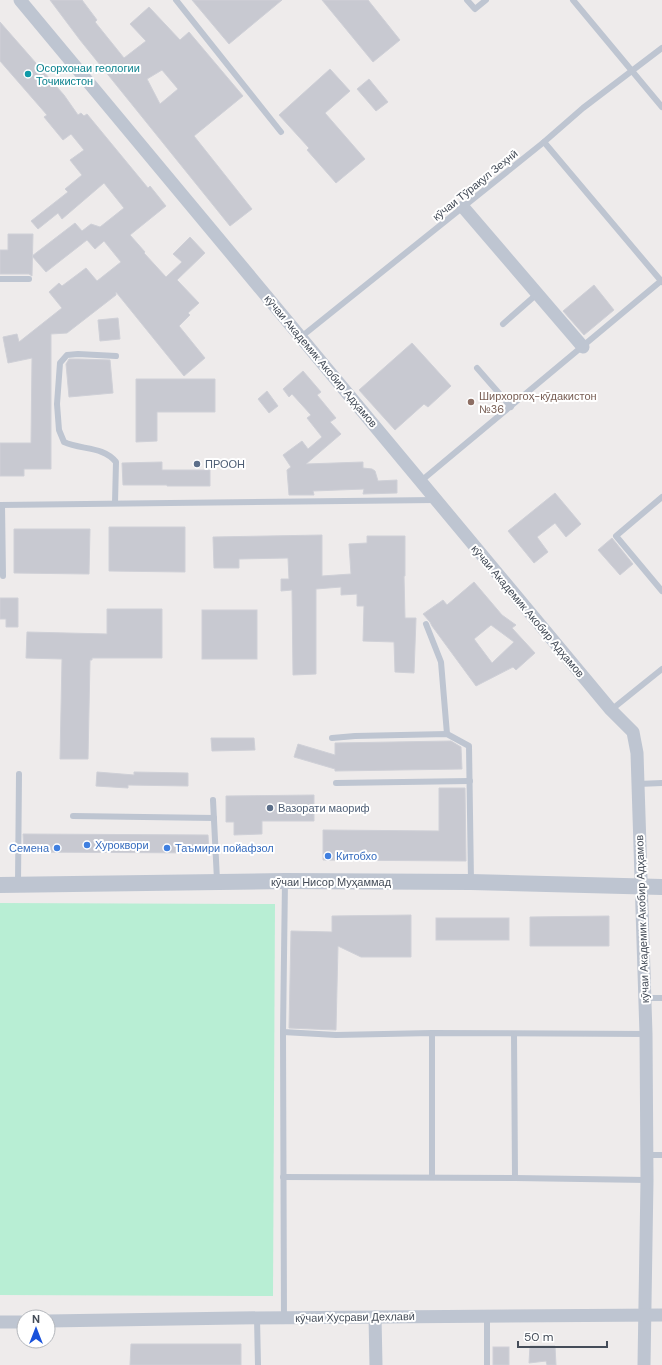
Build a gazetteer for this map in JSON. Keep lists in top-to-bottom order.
{
  "streets": {
    "street": ["кӯчаи Академик Акобир Адҳамов", "кӯчаи Нисор Муҳаммад", "кӯчаи Хусрави Дехлавӣ"],
    "lane": ["кӯчаи Тӯрақул Зеҳнӣ"]
  },
  "crossings": [
    ["кӯчаи Тӯрақул Зеҳнӣ", "кӯчаи Академик Акобир Адҳамов"],
    ["кӯчаи Академик Акобир Адҳамов", "кӯчаи Нисор Муҳаммад"],
    ["кӯчаи Академик Акобир Адҳамов", "кӯчаи Хусрави Дехлавӣ"]
  ],
  "places": [
    "Осорхонаи геологии Точикистон",
    "Ширхоргоҳ-кӯдакистон №36",
    "ПРООН",
    "Вазорати маориф",
    "Хуроквори",
    "Семена",
    "Таъмири пойафзол",
    "Китобхо"
  ],
  "scale_bar": "50 m",
  "north": "top"
}
